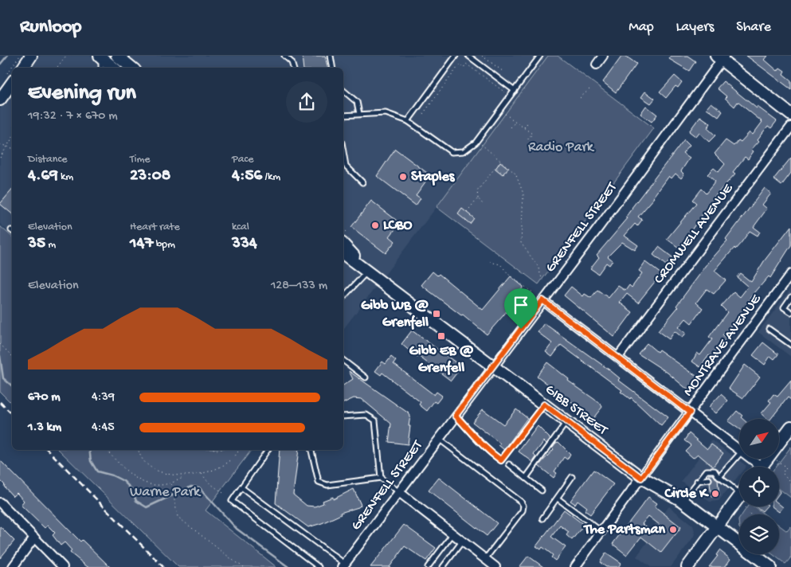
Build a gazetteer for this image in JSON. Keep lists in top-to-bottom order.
{
  "streets": {
    "main road": ["GIBB STREET"],
    "street": ["GRENFELL STREET", "CROMWELL AVENUE", "MONTRAVE AVENUE"]
  },
  "crossings": [
    ["GRENFELL STREET", "GIBB STREET"],
    ["MONTRAVE AVENUE", "GIBB STREET"]
  ],
  "parks": ["Radio Park", "Warne Park"],
  "places": {
    "other": [
      "Staples",
      "LCBO",
      "Circle K",
      "The Partsman"
    ],
    "transit": ["Gibb WB @ Grenfell", "Gibb EB @ Grenfell"]
  },
  "north": "top right",
  "page": {
    "header": "Runloop",
    "nav": ["Map", "Layers", "Share"],
    "heading": ["Evening run", "19:32 · 7 × 670 m"],
    "stats": [
      ["Distance", "4.69 km"],
      ["Time", "23:08"],
      ["Pace", "4:56 /km"],
      ["Elevation", "35 m"],
      ["Heart rate", "147 bpm"],
      ["kcal", "334"]
    ],
    "chart": ["Elevation", "128–133 m"],
    "list": [
      {
        "name": "670 m",
        "note": "4:39"
      },
      {
        "name": "1.3 km",
        "note": "4:45"
      }
    ]
  }
}
